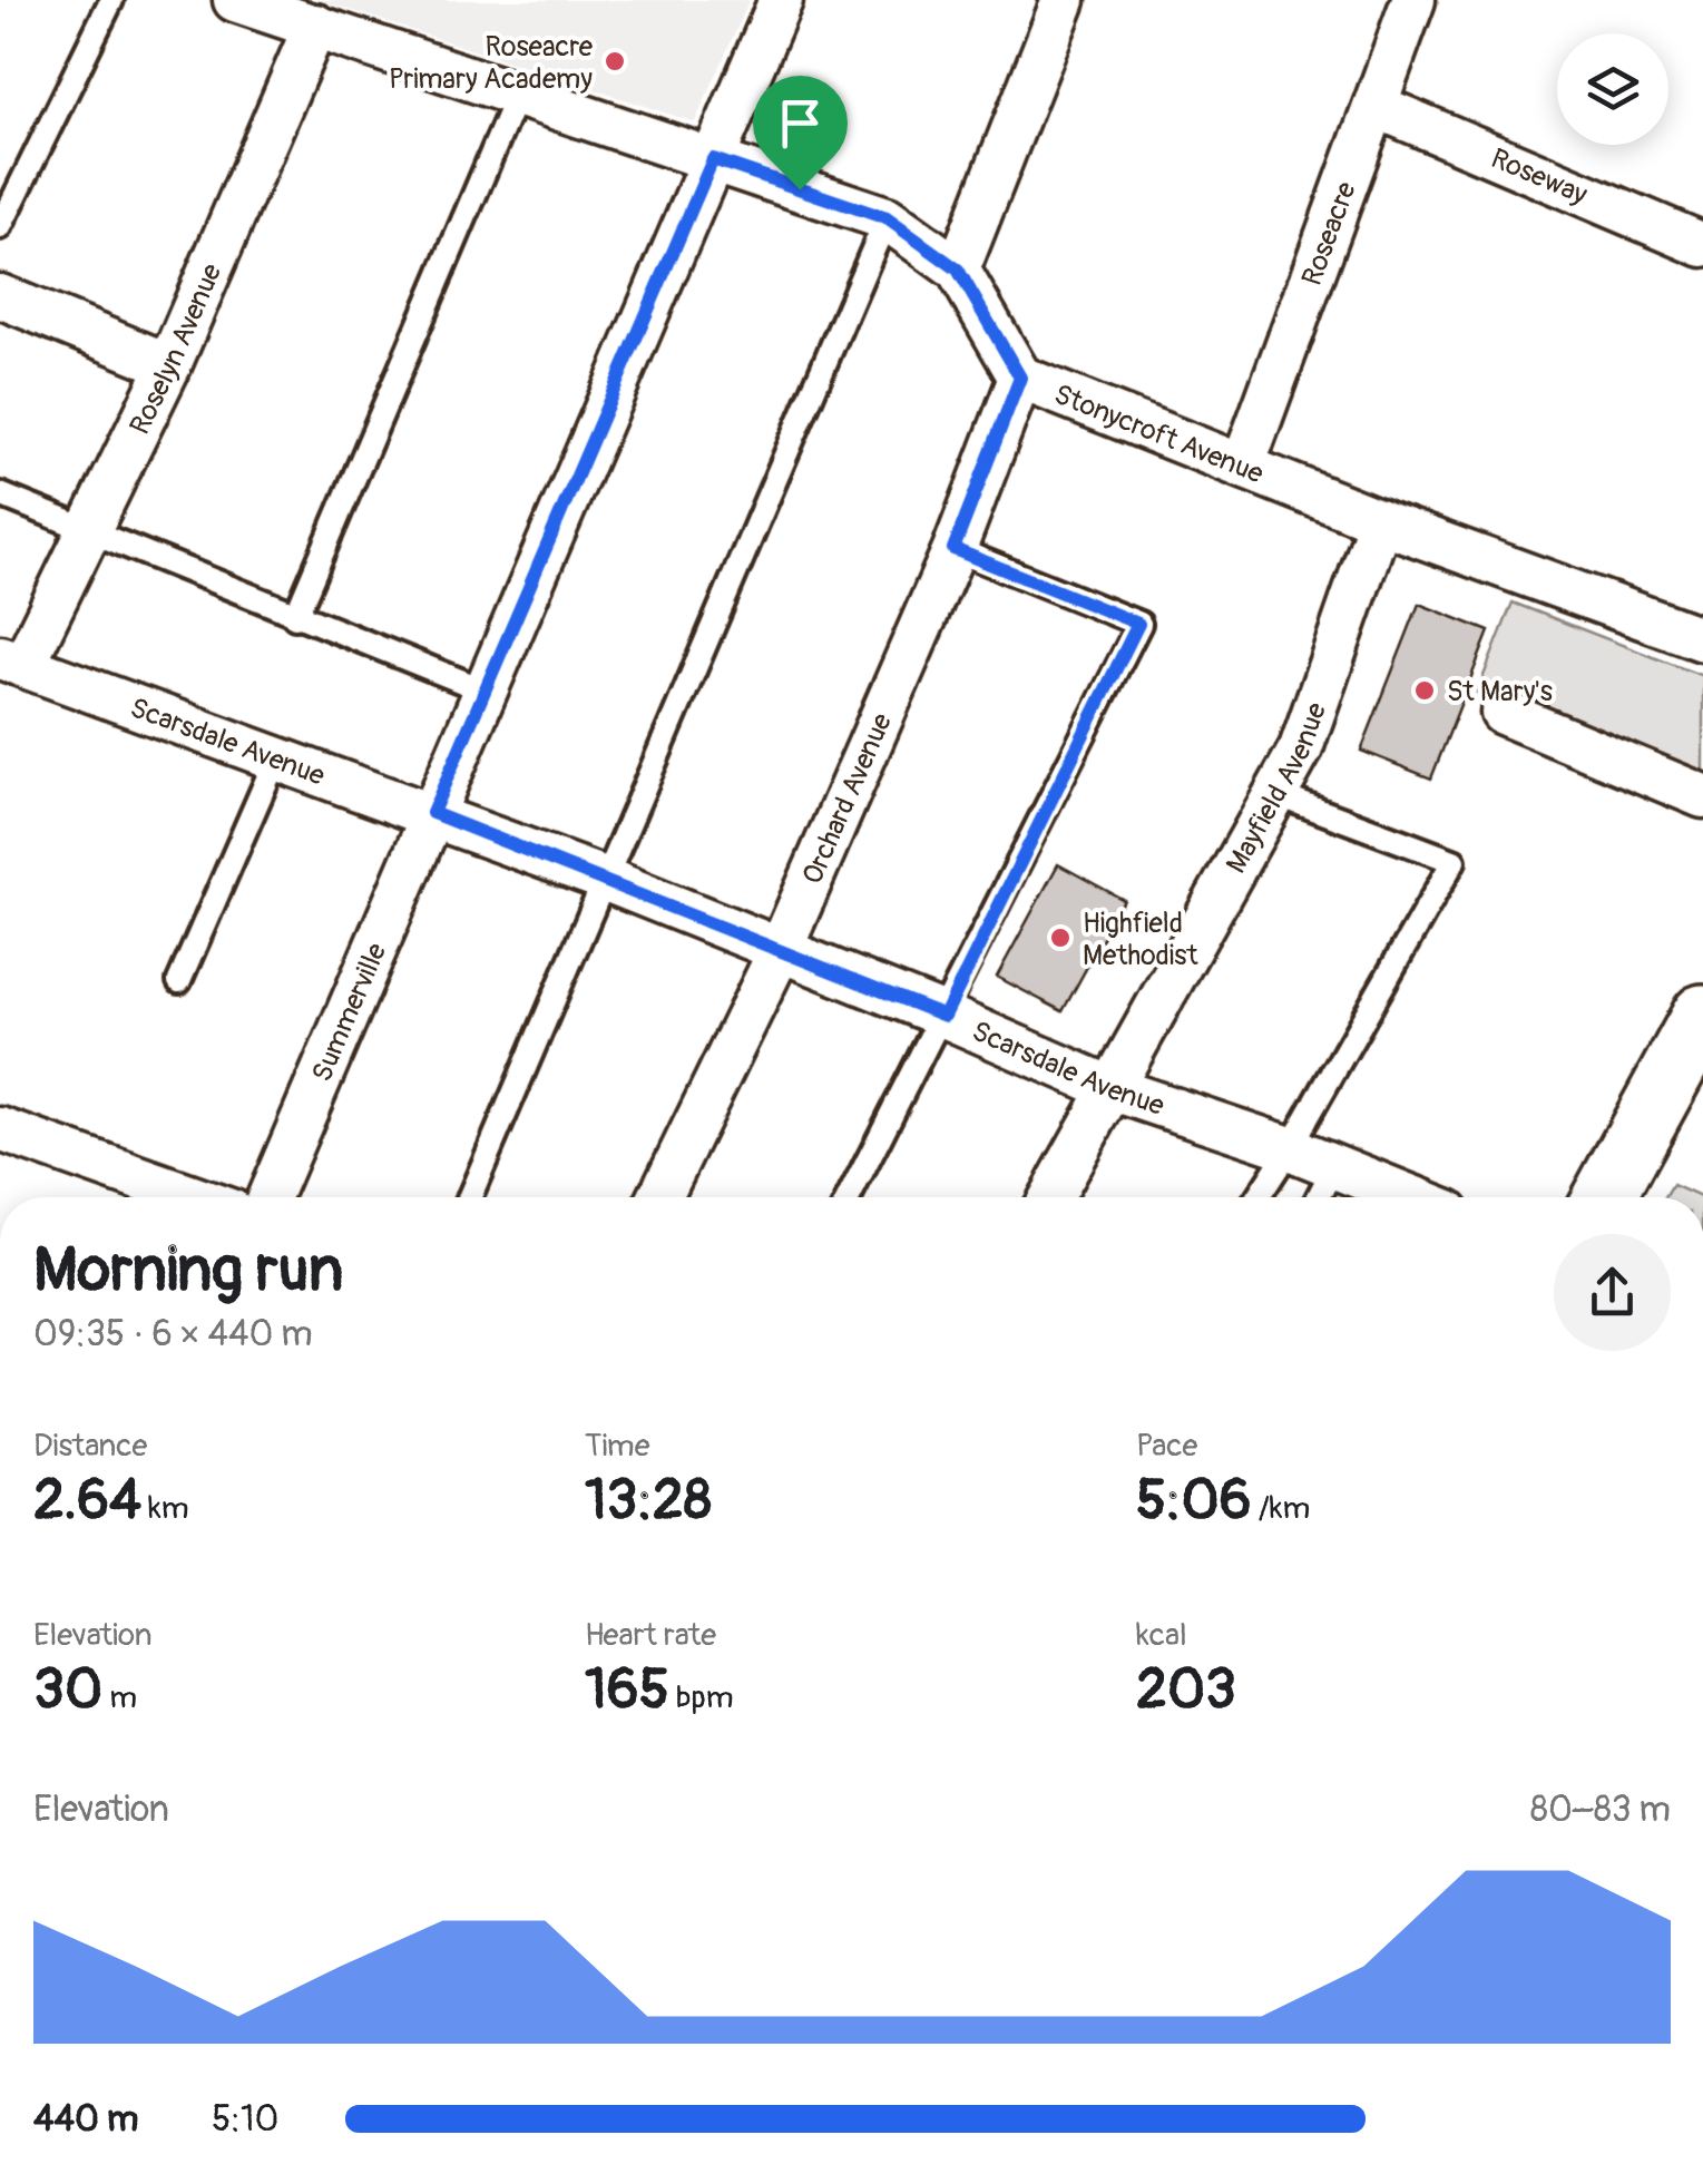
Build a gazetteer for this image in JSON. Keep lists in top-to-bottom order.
{
  "streets": {
    "street": [
      "Roseway",
      "Roseacre",
      "Roselyn Avenue",
      "Stonycroft Avenue",
      "Scarsdale Avenue",
      "Mayfield Avenue",
      "Orchard Avenue",
      "Summerville"
    ]
  },
  "crossings": [
    ["Roseway", "Roseacre"],
    ["Roseacre", "Stonycroft Avenue"],
    ["Roselyn Avenue", "Stonycroft Avenue"],
    ["Roselyn Avenue", "Scarsdale Avenue"],
    ["Stonycroft Avenue", "Mayfield Avenue"],
    ["Stonycroft Avenue", "Orchard Avenue"],
    ["Stonycroft Avenue", "Summerville"],
    ["Scarsdale Avenue", "Mayfield Avenue"],
    ["Scarsdale Avenue", "Orchard Avenue"],
    ["Scarsdale Avenue", "Summerville"]
  ],
  "places": ["Roseacre Primary Academy", "St Mary's", "Highfield Methodist"],
  "page": {
    "heading": ["Morning run", "09:35 · 6 × 440 m"],
    "stats": [
      ["Distance", "2.64 km"],
      ["Time", "13:28"],
      ["Pace", "5:06 /km"],
      ["Elevation", "30 m"],
      ["Heart rate", "165 bpm"],
      ["kcal", "203"]
    ],
    "chart": ["Elevation", "80–83 m"],
    "list": [
      {
        "name": "440 m",
        "note": "5:10"
      }
    ]
  }
}
